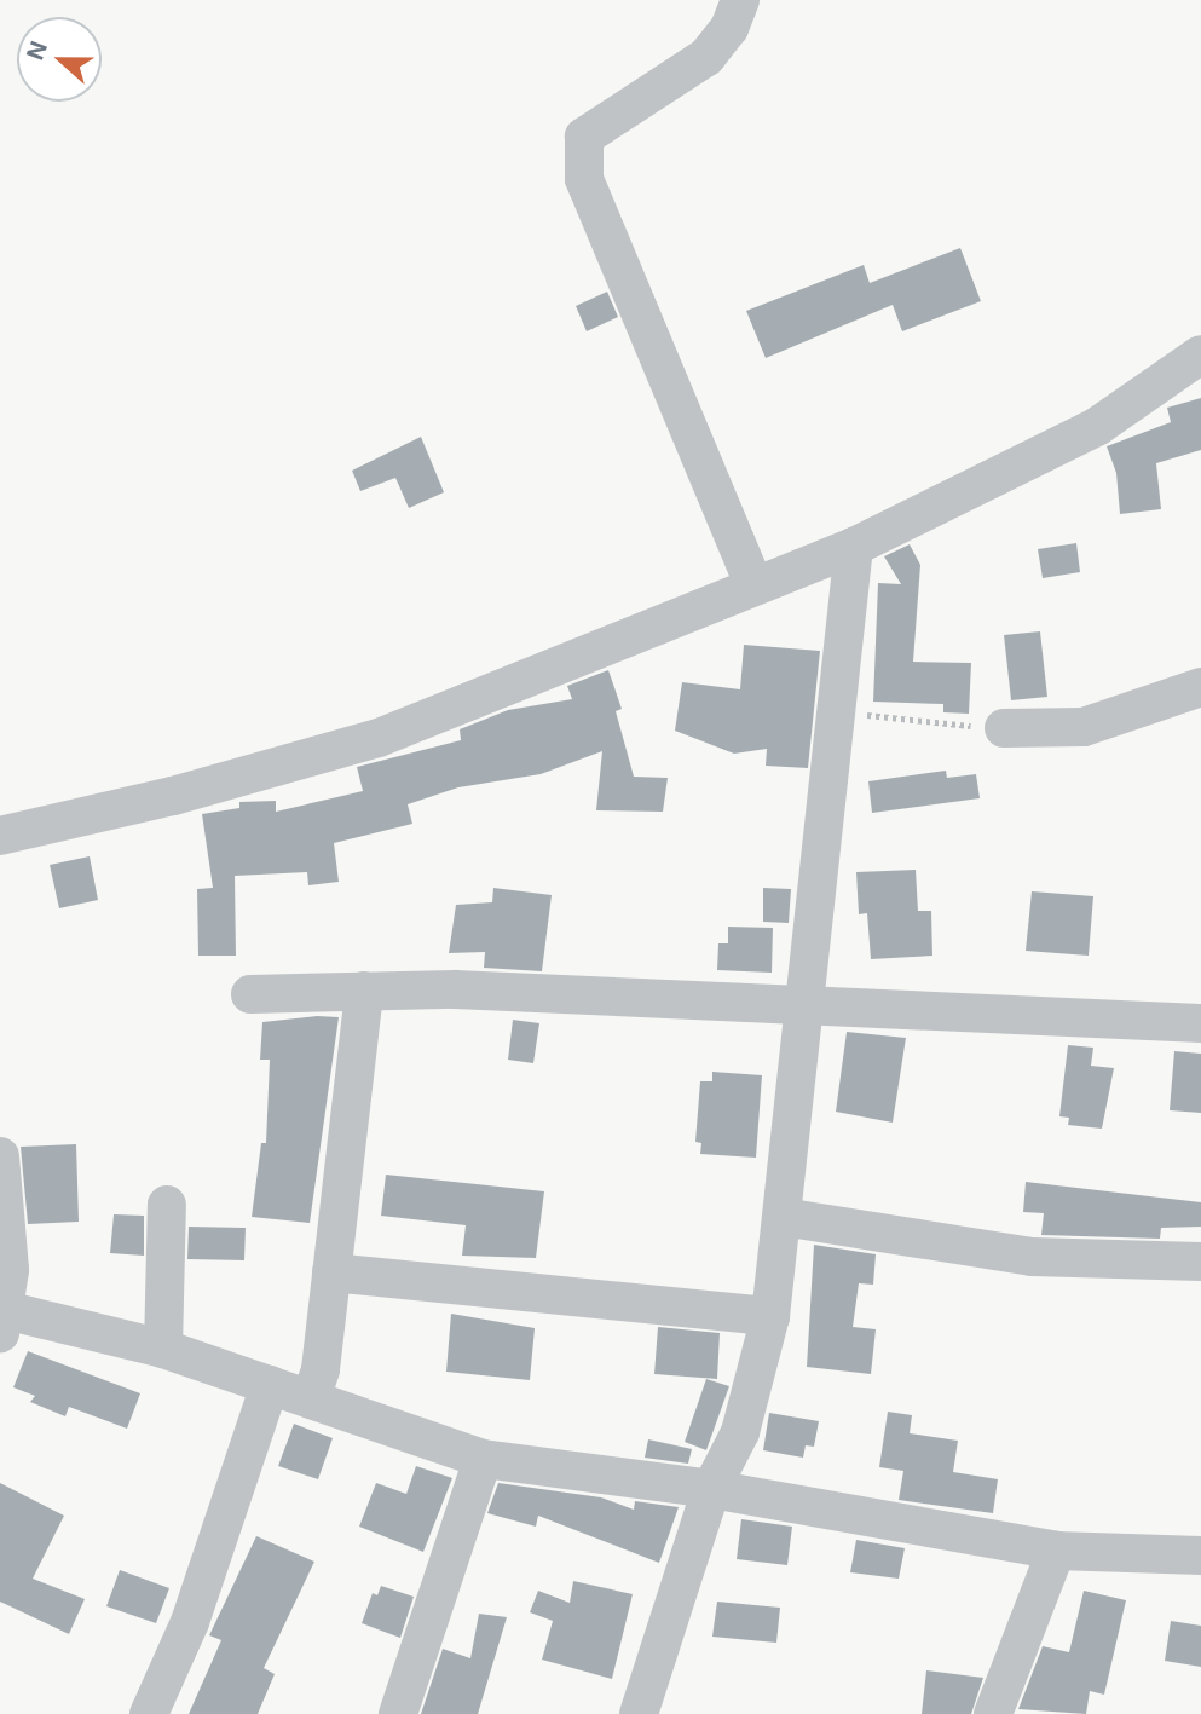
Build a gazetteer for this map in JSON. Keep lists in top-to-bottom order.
{
  "north": "left"
}
